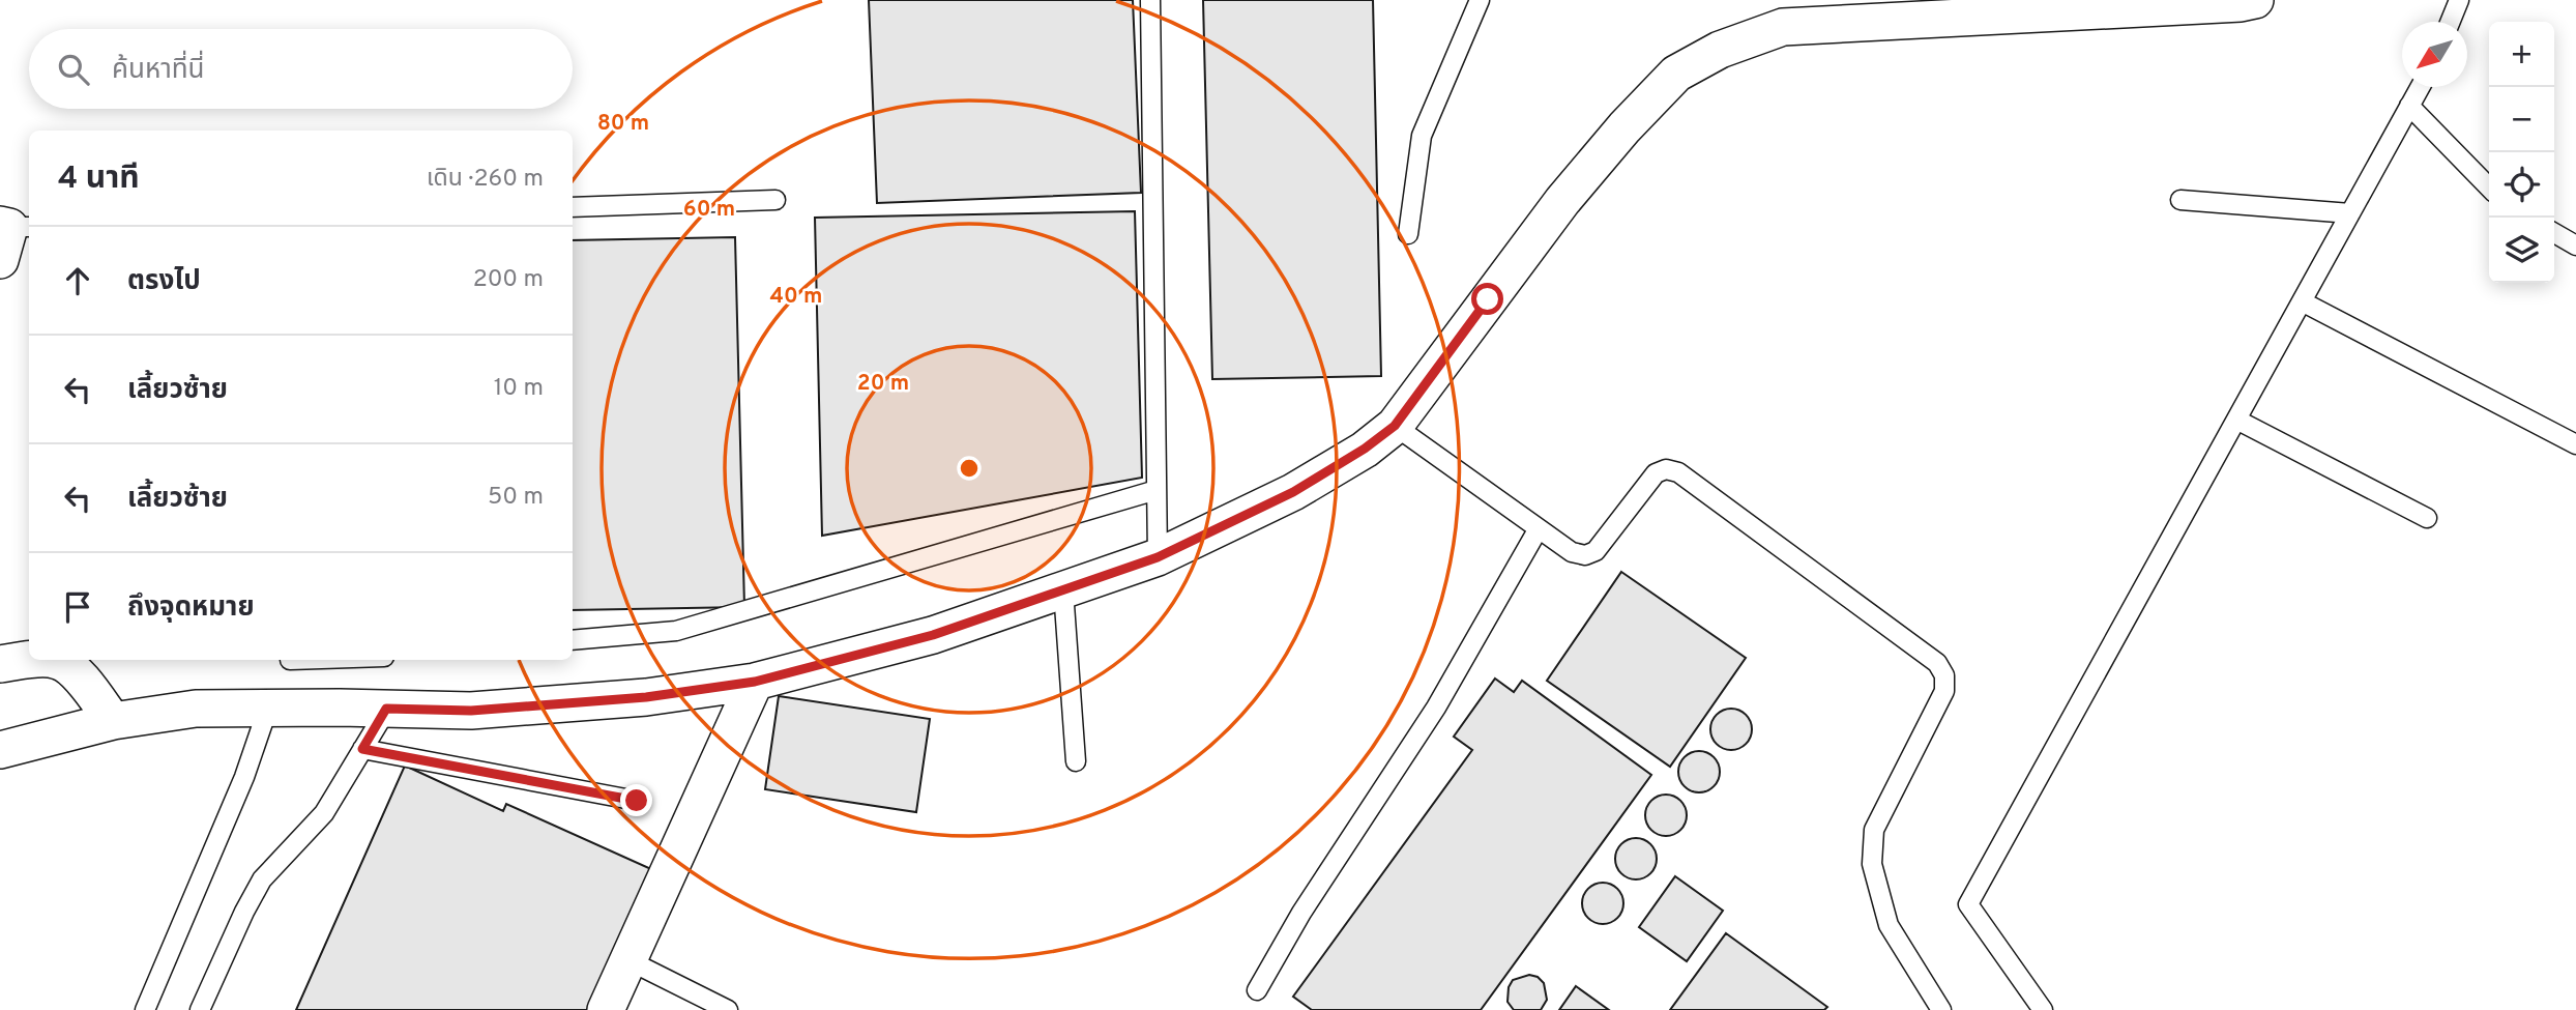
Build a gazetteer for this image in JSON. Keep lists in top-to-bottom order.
{
  "north": "bottom left",
  "page": {
    "map_buttons": ["+", "−"],
    "search": "ค้นหาที่นี่",
    "heading": ["4 นาที", "เดิน · 260 m"],
    "list": [
      ["ตรงไป", "200 m"],
      ["เลี้ยวซ้าย", "10 m"],
      ["เลี้ยวซ้าย", "50 m"],
      "ถึงจุดหมาย"
    ]
  },
  "rings": [
    "80 m",
    "60 m",
    "40 m",
    "20 m"
  ]
}
